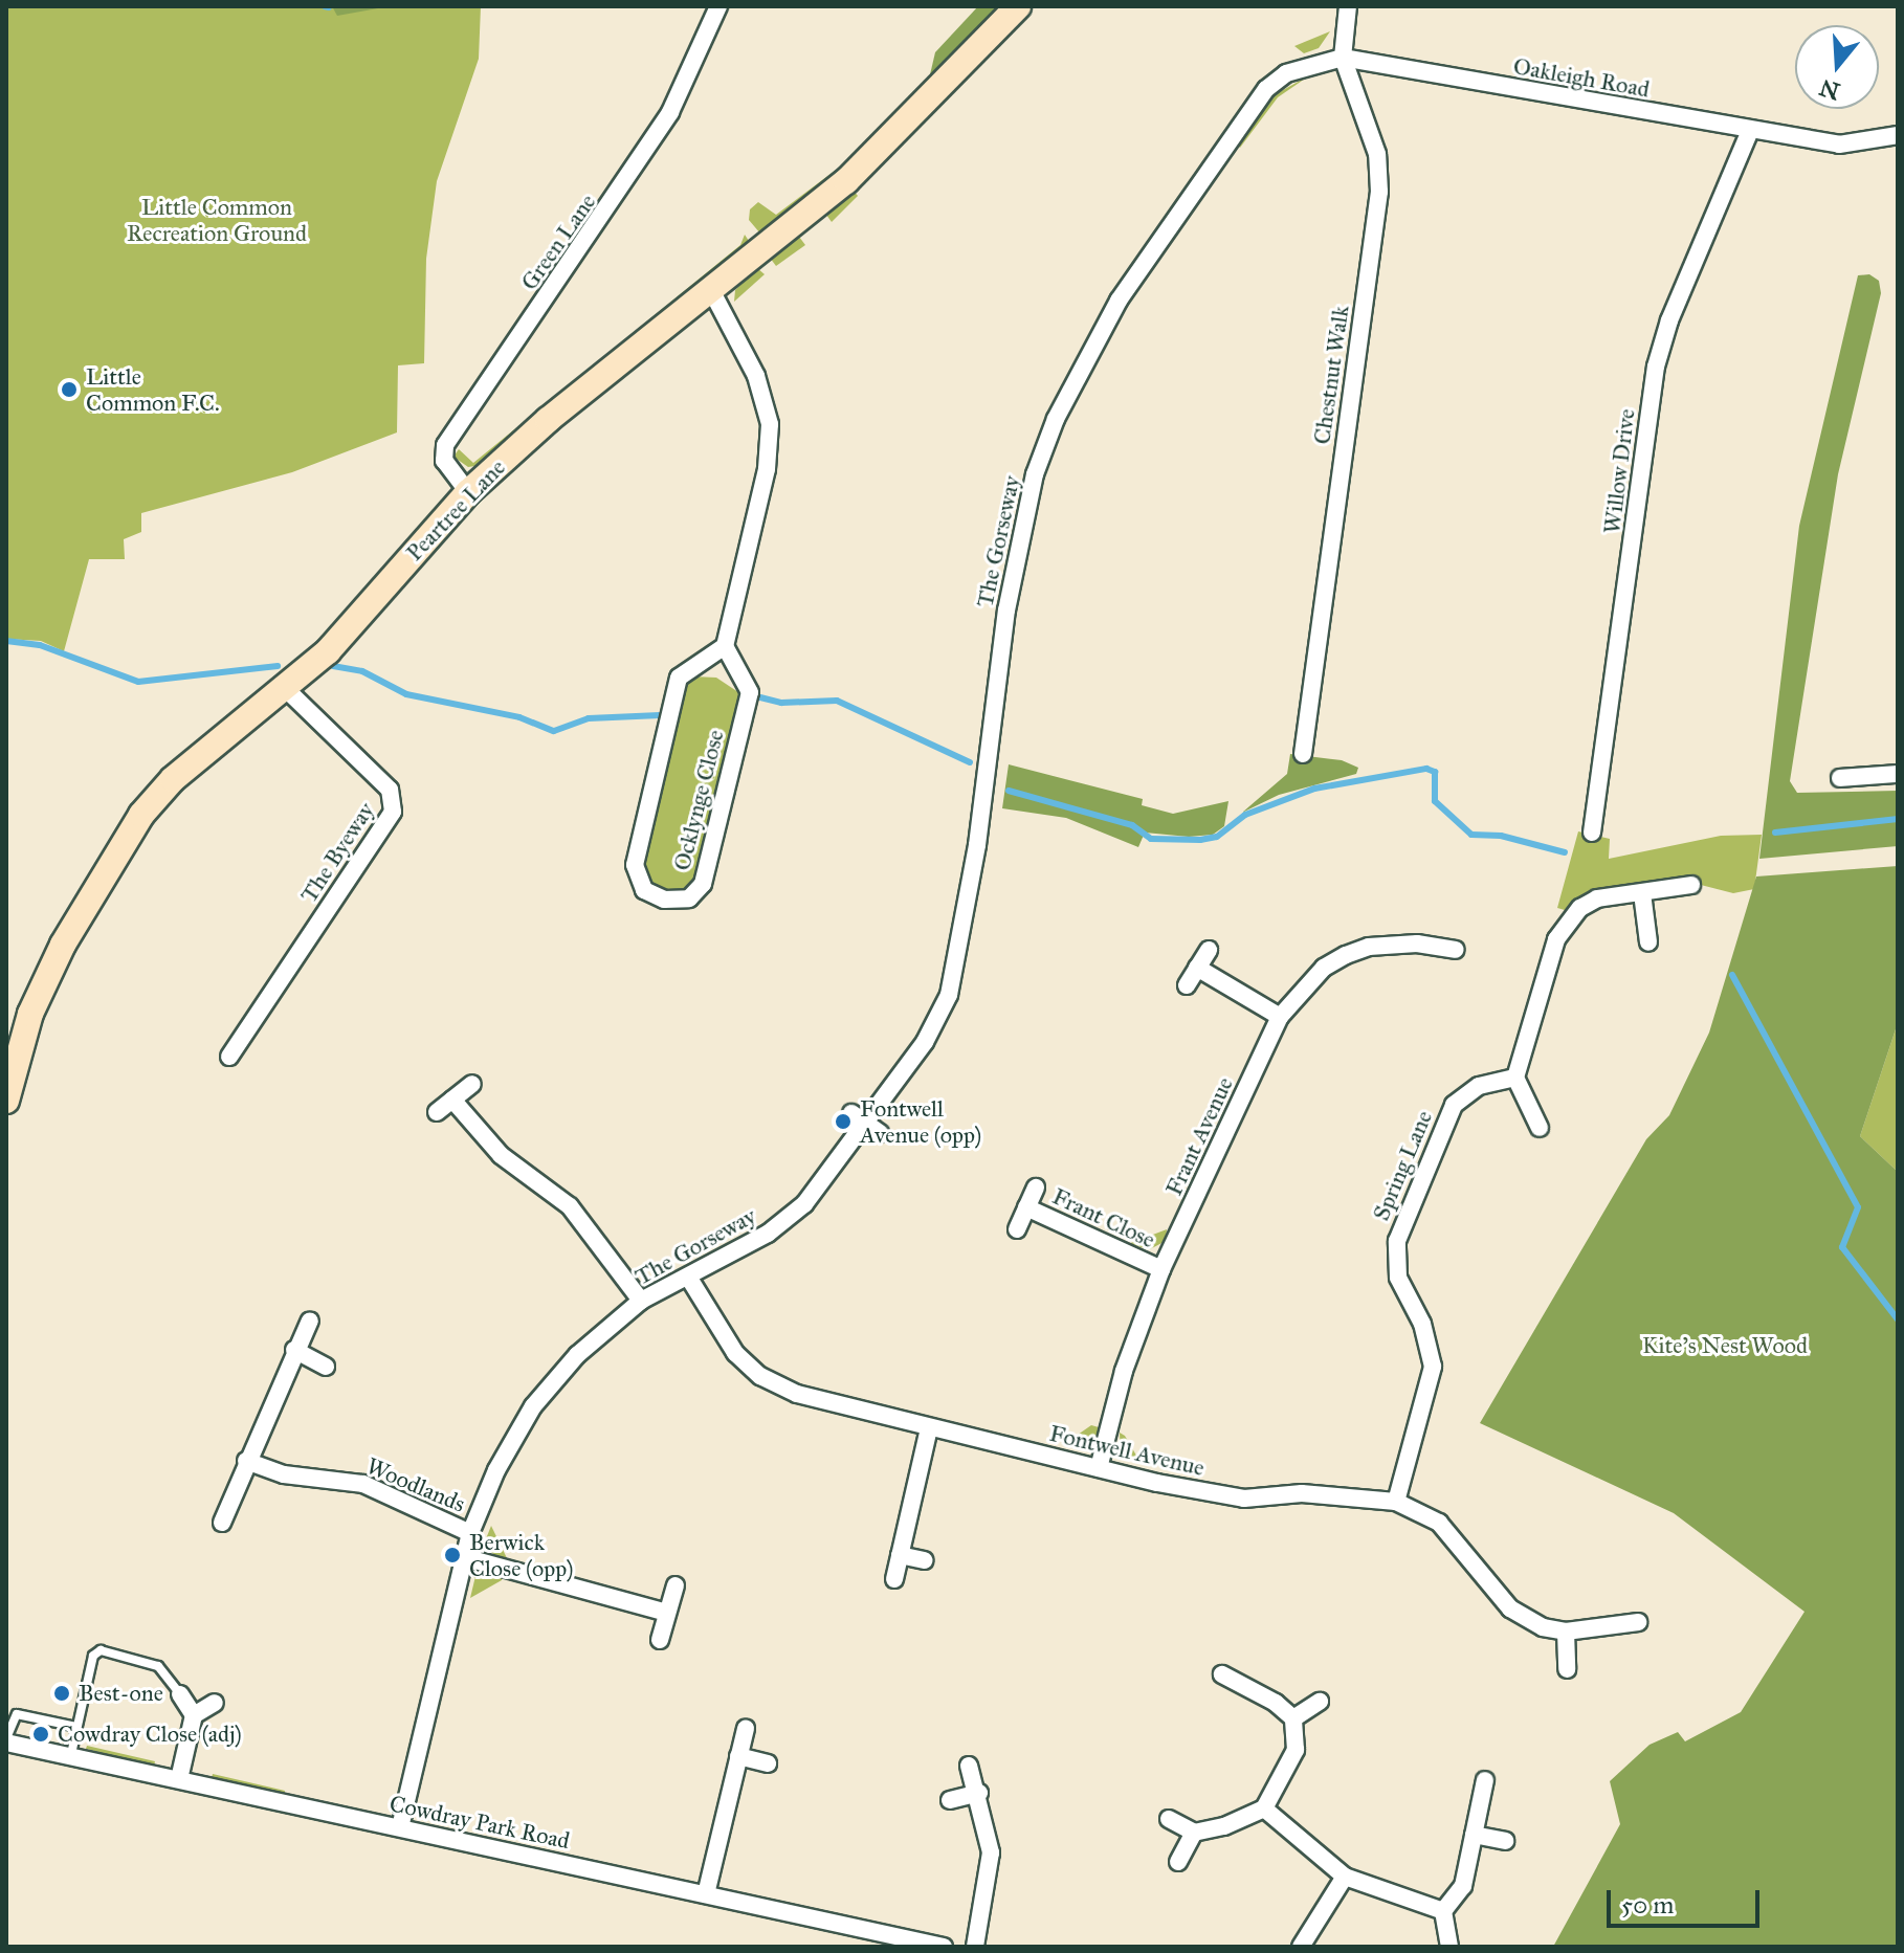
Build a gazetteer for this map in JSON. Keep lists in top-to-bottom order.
{
  "streets": {
    "street": [
      "Oakleigh Road",
      "Green Lane",
      "Chestnut Walk",
      "Willow Drive",
      "Peartree Lane",
      "The Gorseway",
      "Ocklynge Close",
      "The Byeway",
      "Frant Avenue",
      "Spring Lane",
      "Frant Close",
      "Fontwell Avenue",
      "Woodlands",
      "Cowdray Park Road"
    ]
  },
  "crossings": [
    ["Oakleigh Road", "Chestnut Walk"],
    ["Oakleigh Road", "Willow Drive"],
    ["Oakleigh Road", "The Gorseway"],
    ["Green Lane", "Peartree Lane"],
    ["Chestnut Walk", "The Gorseway"],
    ["Peartree Lane", "The Byeway"],
    ["The Gorseway", "Fontwell Avenue"],
    ["The Gorseway", "Woodlands"],
    ["The Gorseway", "Cowdray Park Road"],
    ["Frant Avenue", "Frant Close"],
    ["Frant Avenue", "Fontwell Avenue"],
    ["Spring Lane", "Fontwell Avenue"]
  ],
  "parks": ["Little Common Recreation Ground", "Kite's Nest Wood"],
  "places": [
    "Little Common F.C.",
    "Fontwell Avenue (opp)",
    "Berwick Close (opp)",
    "Best-one",
    "Cowdray Close (adj)"
  ],
  "scale_bar": "50 m",
  "north": "bottom"
}
